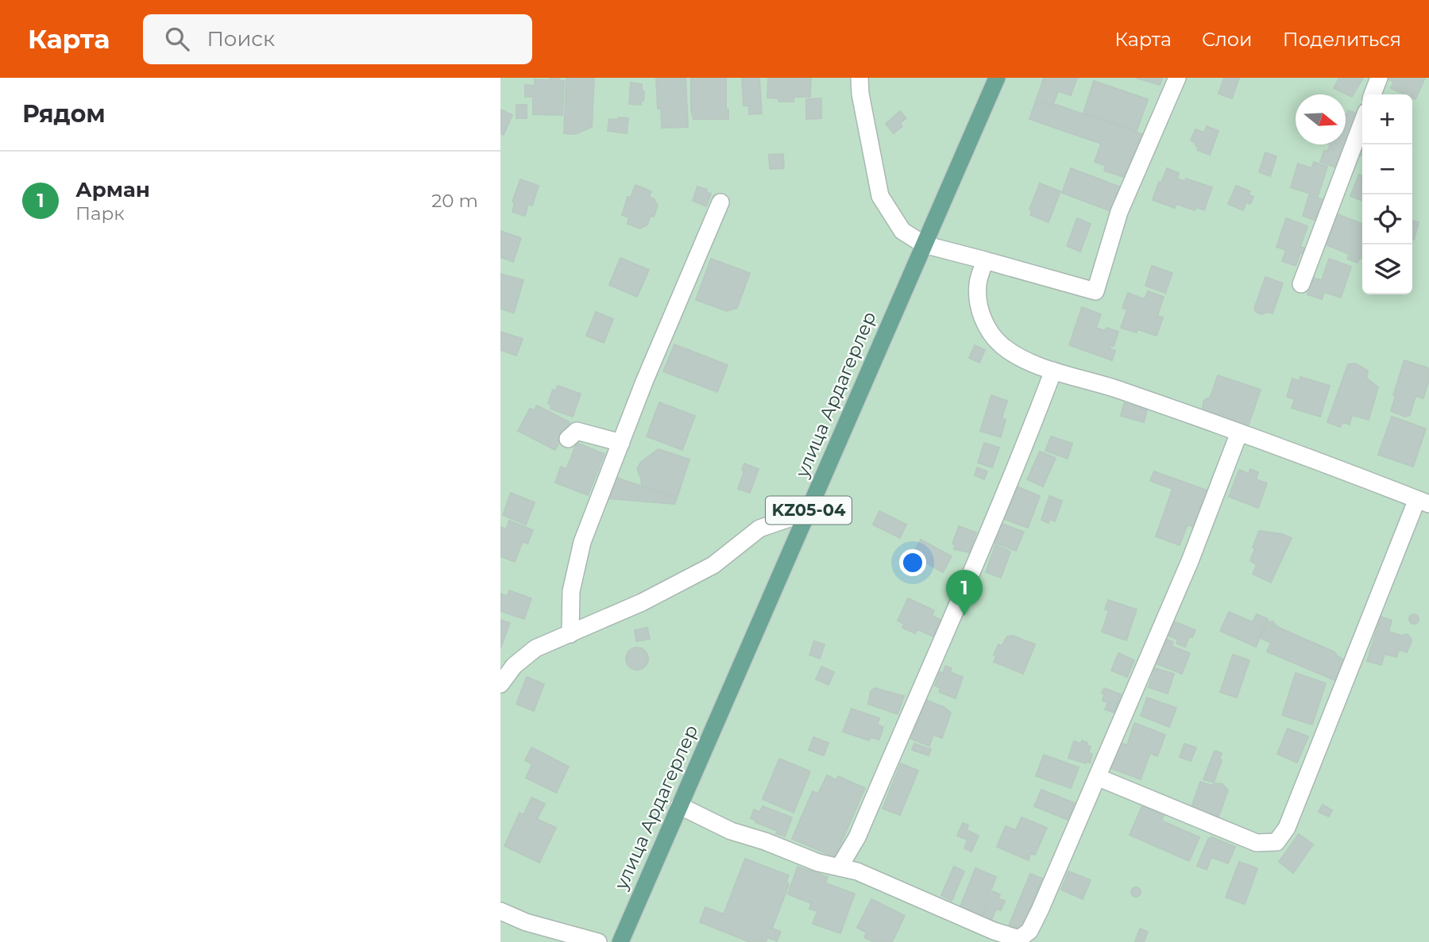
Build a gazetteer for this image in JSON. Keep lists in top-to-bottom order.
{
  "streets": {
    "main road": ["улица Ардагерлер", "KZ05-04"]
  },
  "north": "right",
  "page": {
    "header": "Карта",
    "search": "Поиск",
    "nav": ["Карта", "Слои", "Поделиться"],
    "heading": "Рядом",
    "map_buttons": ["+", "−"],
    "list": [
      {
        "mark": "1",
        "name": "Арман",
        "note": "Парк",
        "value": "20 m"
      }
    ],
    "pins": "1"
  }
}
